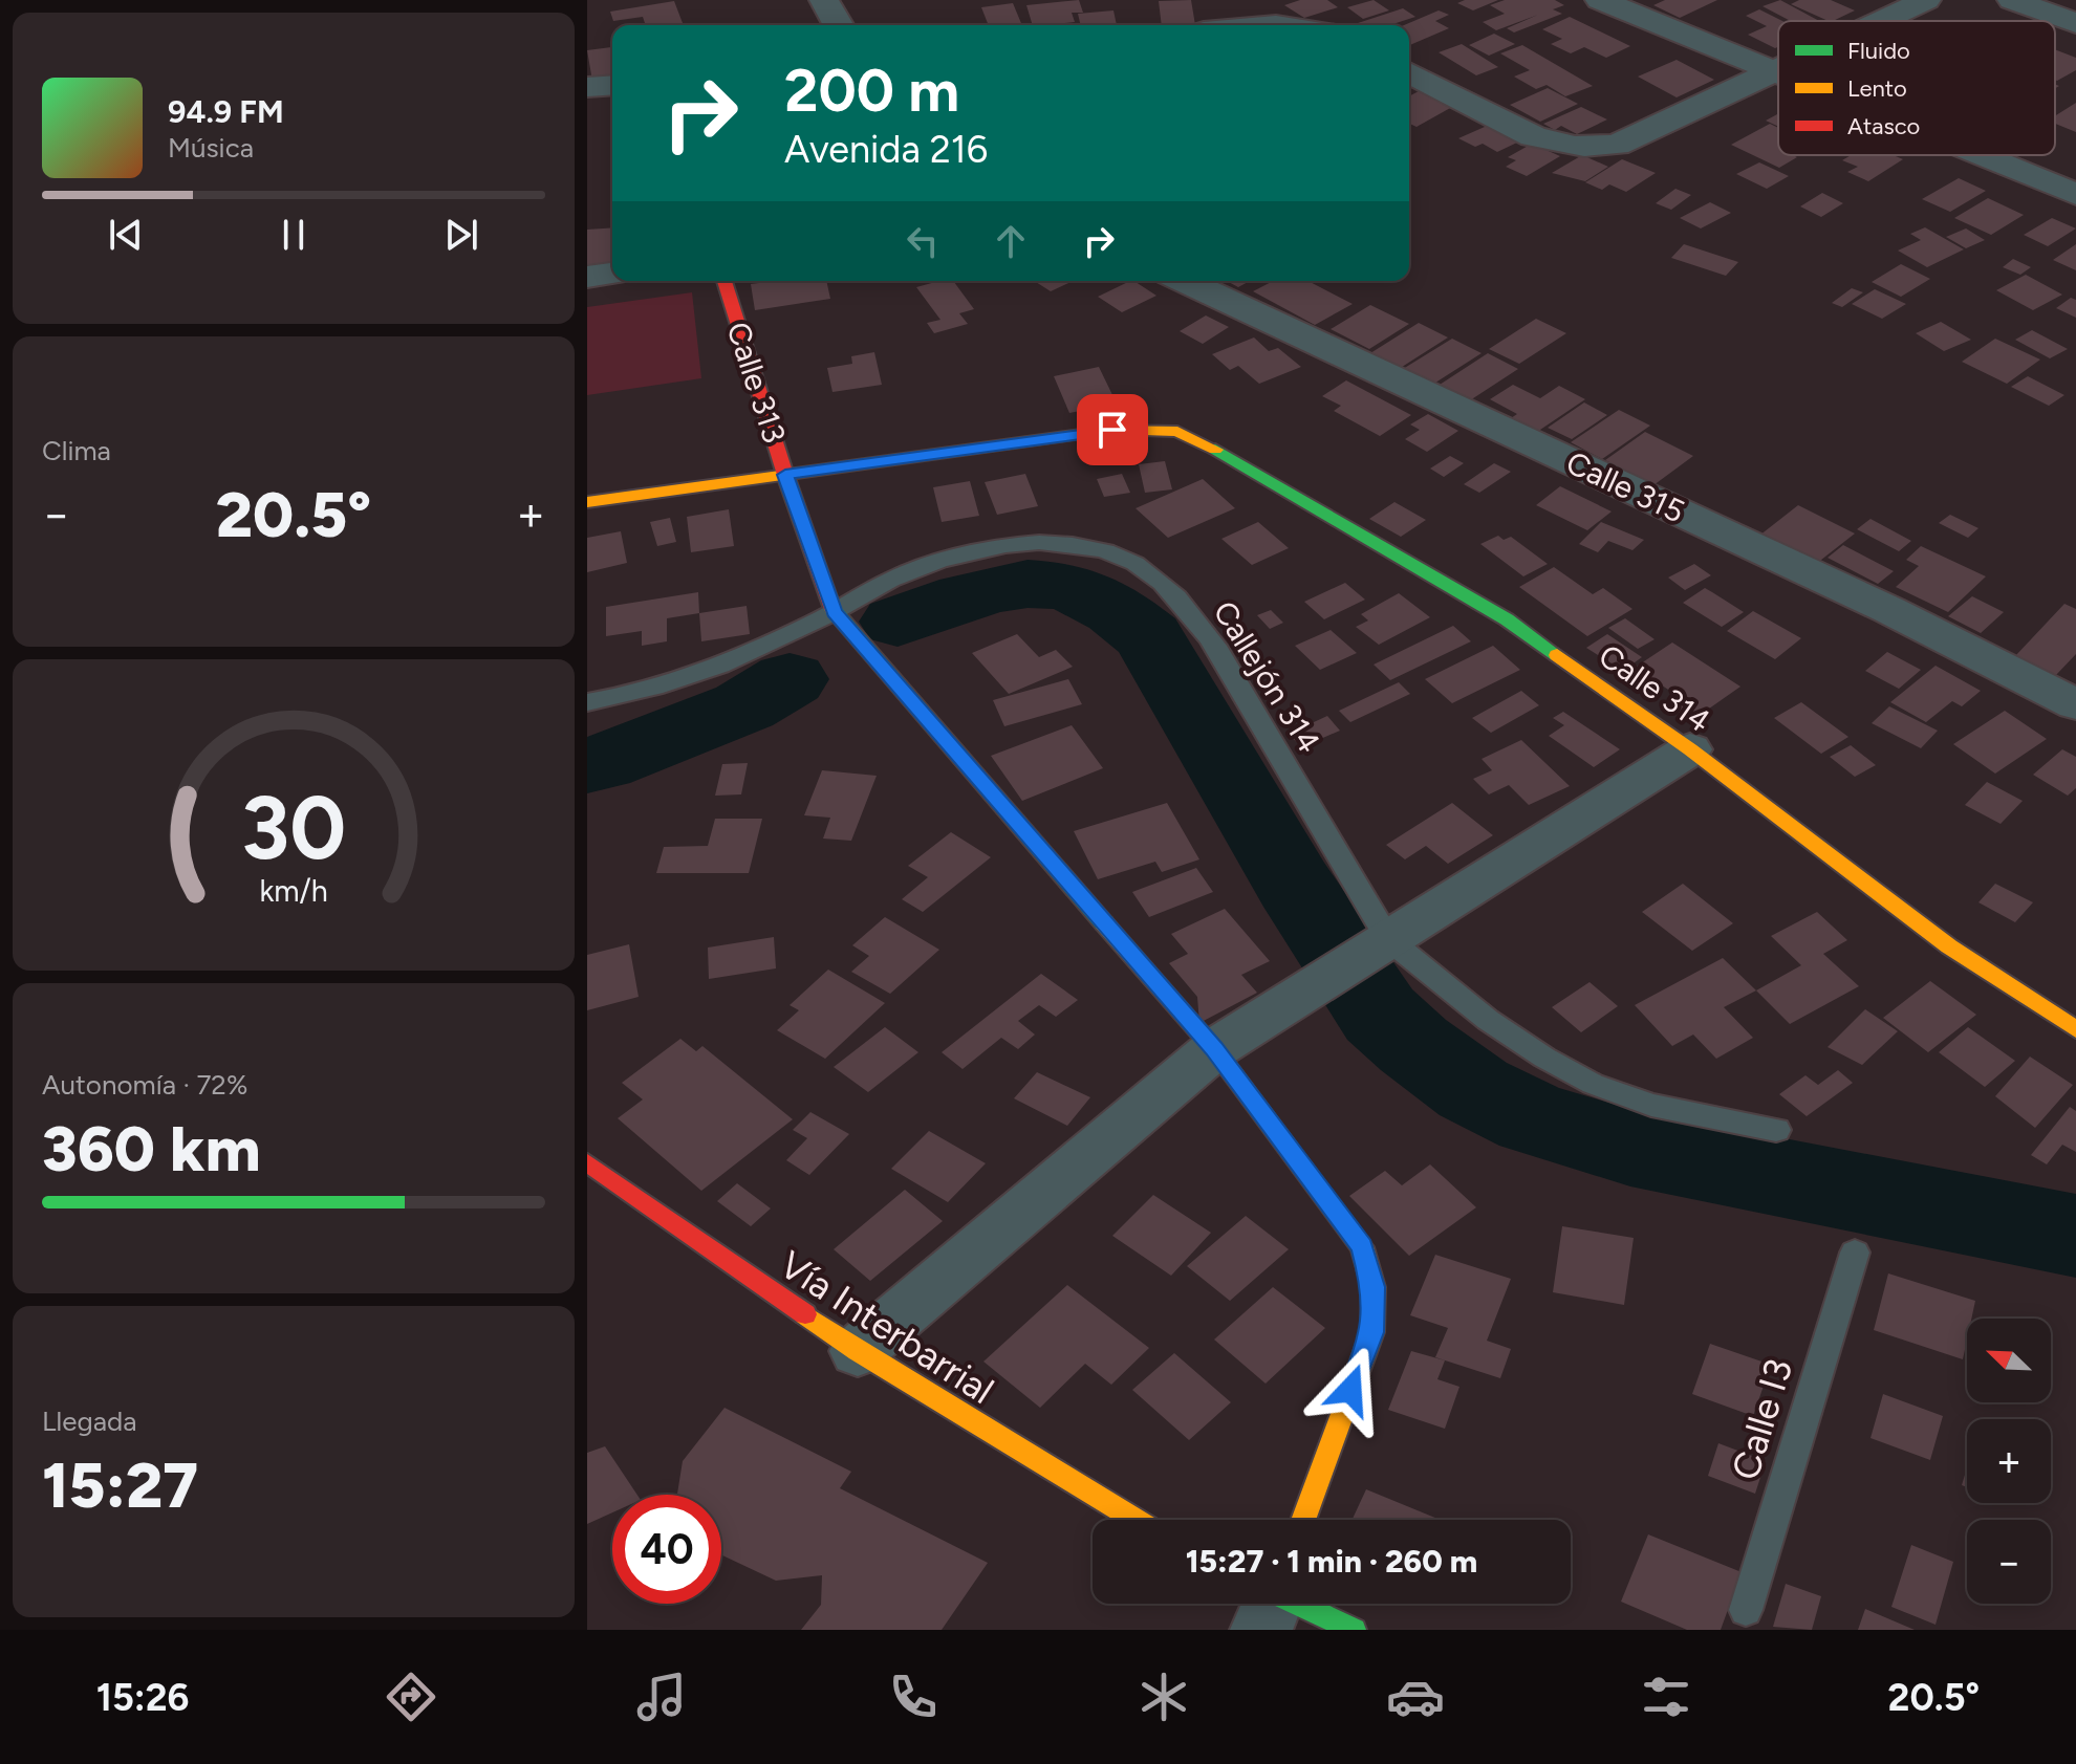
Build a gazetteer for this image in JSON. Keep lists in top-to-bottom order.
{
  "streets": {
    "street": [
      "Calle 313",
      "Calle 315",
      "Calle 314",
      "Vía Interbarrial"
    ],
    "lane": ["Callejón 314", "Calle I3"]
  },
  "crossings": [
    ["Calle 313", "Callejón 314"],
    ["Calle 313", "Calle 314"]
  ],
  "legend": ["Fluido", "Lento", "Atasco"],
  "north": "top left",
  "page": {
    "turn": ["200 m", "Avenida 216"],
    "song": ["94.9 FM", "Música"],
    "tile": [
      "Clima",
      ["Autonomía · 72%", "360 km"],
      ["Llegada", "15:27"]
    ],
    "heat": ["−", "20.5°", "+"],
    "map_buttons": ["+", "−"],
    "limit": "40",
    "trip": "15:27 · 1 min · 260 m",
    "tabs": ["15:26", "20.5°"],
    "gauge": ["30", "km/h"]
  }
}
